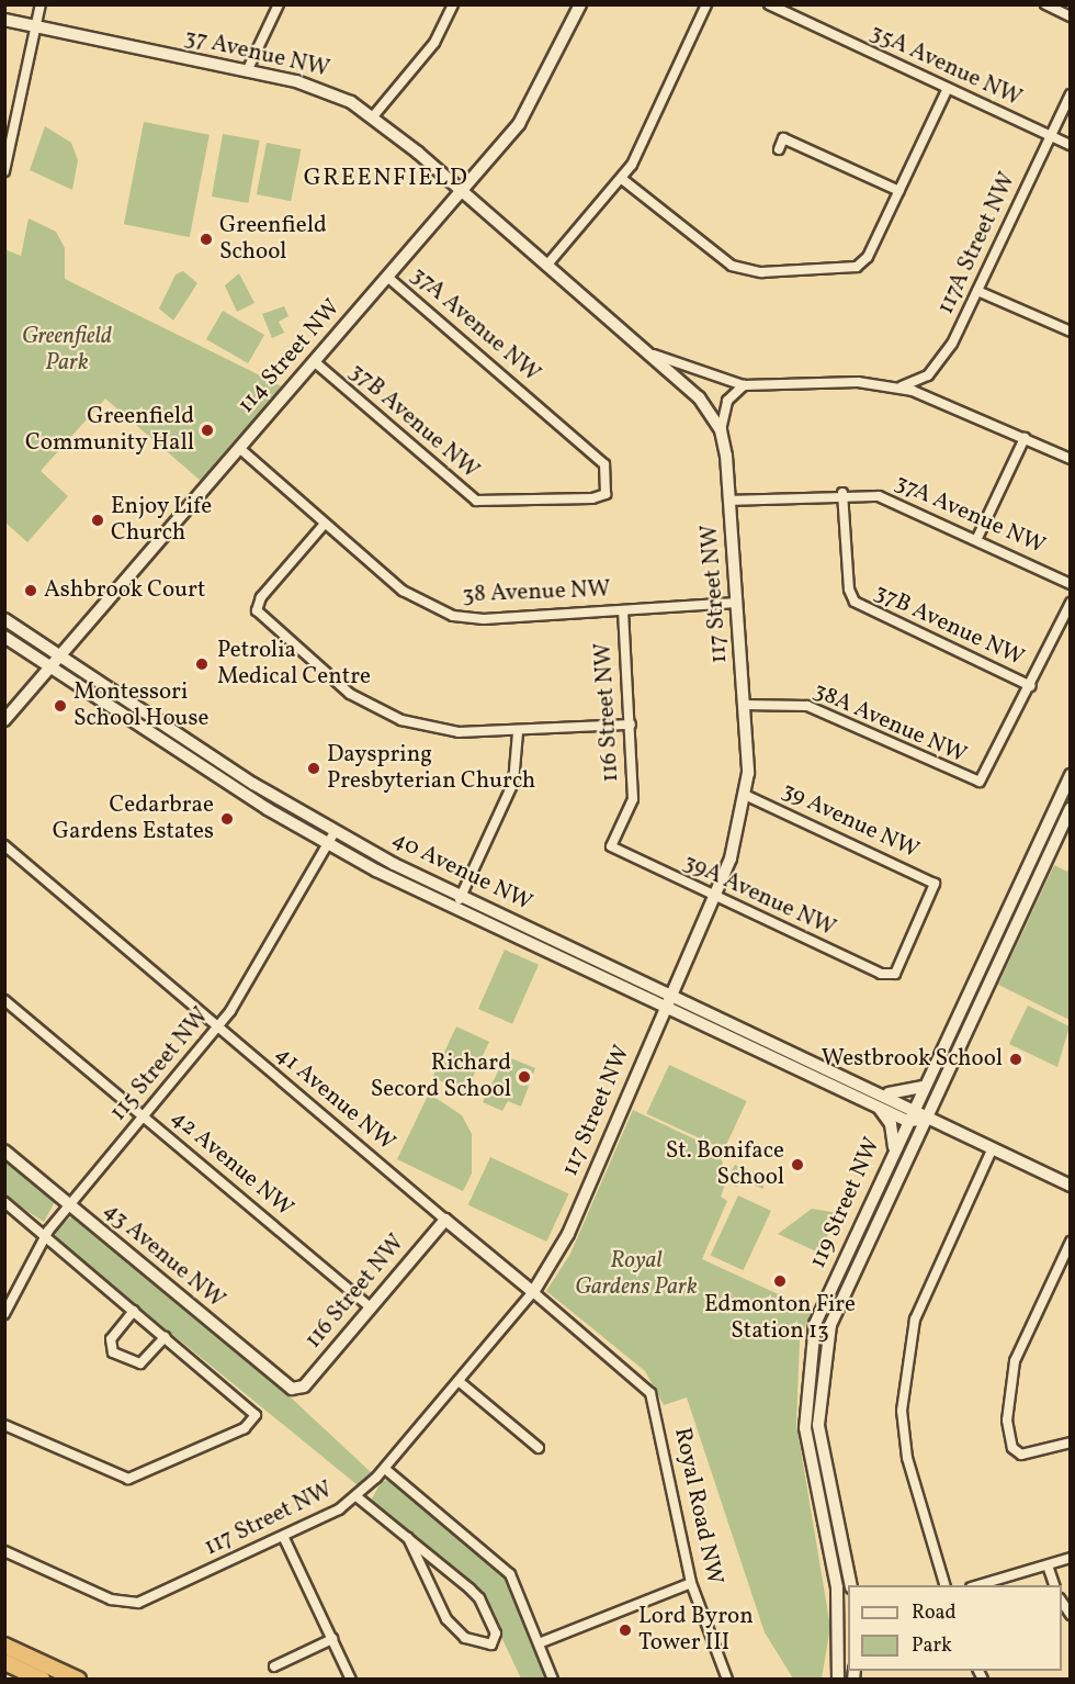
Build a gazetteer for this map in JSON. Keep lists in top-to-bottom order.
{
  "streets": {
    "street": [
      "37 Avenue NW",
      "35A Avenue NW",
      "117A Street NW",
      "37A Avenue NW",
      "114 Street NW",
      "37B Avenue NW",
      "38 Avenue NW",
      "117 Street NW",
      "116 Street NW",
      "38A Avenue NW",
      "39 Avenue NW",
      "40 Avenue NW",
      "39A Avenue NW",
      "115 Street NW",
      "41 Avenue NW",
      "42 Avenue NW",
      "119 Street NW",
      "43 Avenue NW",
      "Royal Road NW"
    ]
  },
  "crossings": [
    ["37 Avenue NW", "117A Street NW"],
    ["37 Avenue NW", "114 Street NW"],
    ["37 Avenue NW", "117 Street NW"],
    ["35A Avenue NW", "117A Street NW"],
    ["37A Avenue NW", "114 Street NW"],
    ["37A Avenue NW", "37B Avenue NW"],
    ["37A Avenue NW", "117 Street NW"],
    ["114 Street NW", "37B Avenue NW"],
    ["114 Street NW", "38 Avenue NW"],
    ["114 Street NW", "40 Avenue NW"],
    ["37B Avenue NW", "38A Avenue NW"],
    ["38 Avenue NW", "117 Street NW"],
    ["38 Avenue NW", "116 Street NW"],
    ["117 Street NW", "38A Avenue NW"],
    ["117 Street NW", "39 Avenue NW"],
    ["117 Street NW", "40 Avenue NW"],
    ["117 Street NW", "39A Avenue NW"],
    ["117 Street NW", "41 Avenue NW"],
    ["116 Street NW", "39A Avenue NW"],
    ["116 Street NW", "41 Avenue NW"],
    ["116 Street NW", "42 Avenue NW"],
    ["116 Street NW", "43 Avenue NW"],
    ["39 Avenue NW", "39A Avenue NW"],
    ["40 Avenue NW", "115 Street NW"],
    ["40 Avenue NW", "119 Street NW"],
    ["115 Street NW", "41 Avenue NW"],
    ["115 Street NW", "42 Avenue NW"],
    ["115 Street NW", "43 Avenue NW"],
    ["41 Avenue NW", "Royal Road NW"]
  ],
  "districts": ["GREENFIELD"],
  "parks": ["Greenfield Park", "Royal Gardens Park"],
  "places": [
    "Greenfield School",
    "Greenfield Community Hall",
    "Enjoy Life Church",
    "Ashbrook Court",
    "Petrolia Medical Centre",
    "Montessori School House",
    "Dayspring Presbyterian Church",
    "Cedarbrae Gardens Estates",
    "Westbrook School",
    "Richard Secord School",
    "St. Boniface School",
    "Edmonton Fire Station 13",
    "Lord Byron Tower III"
  ],
  "legend": ["Road", "Park"]
}
